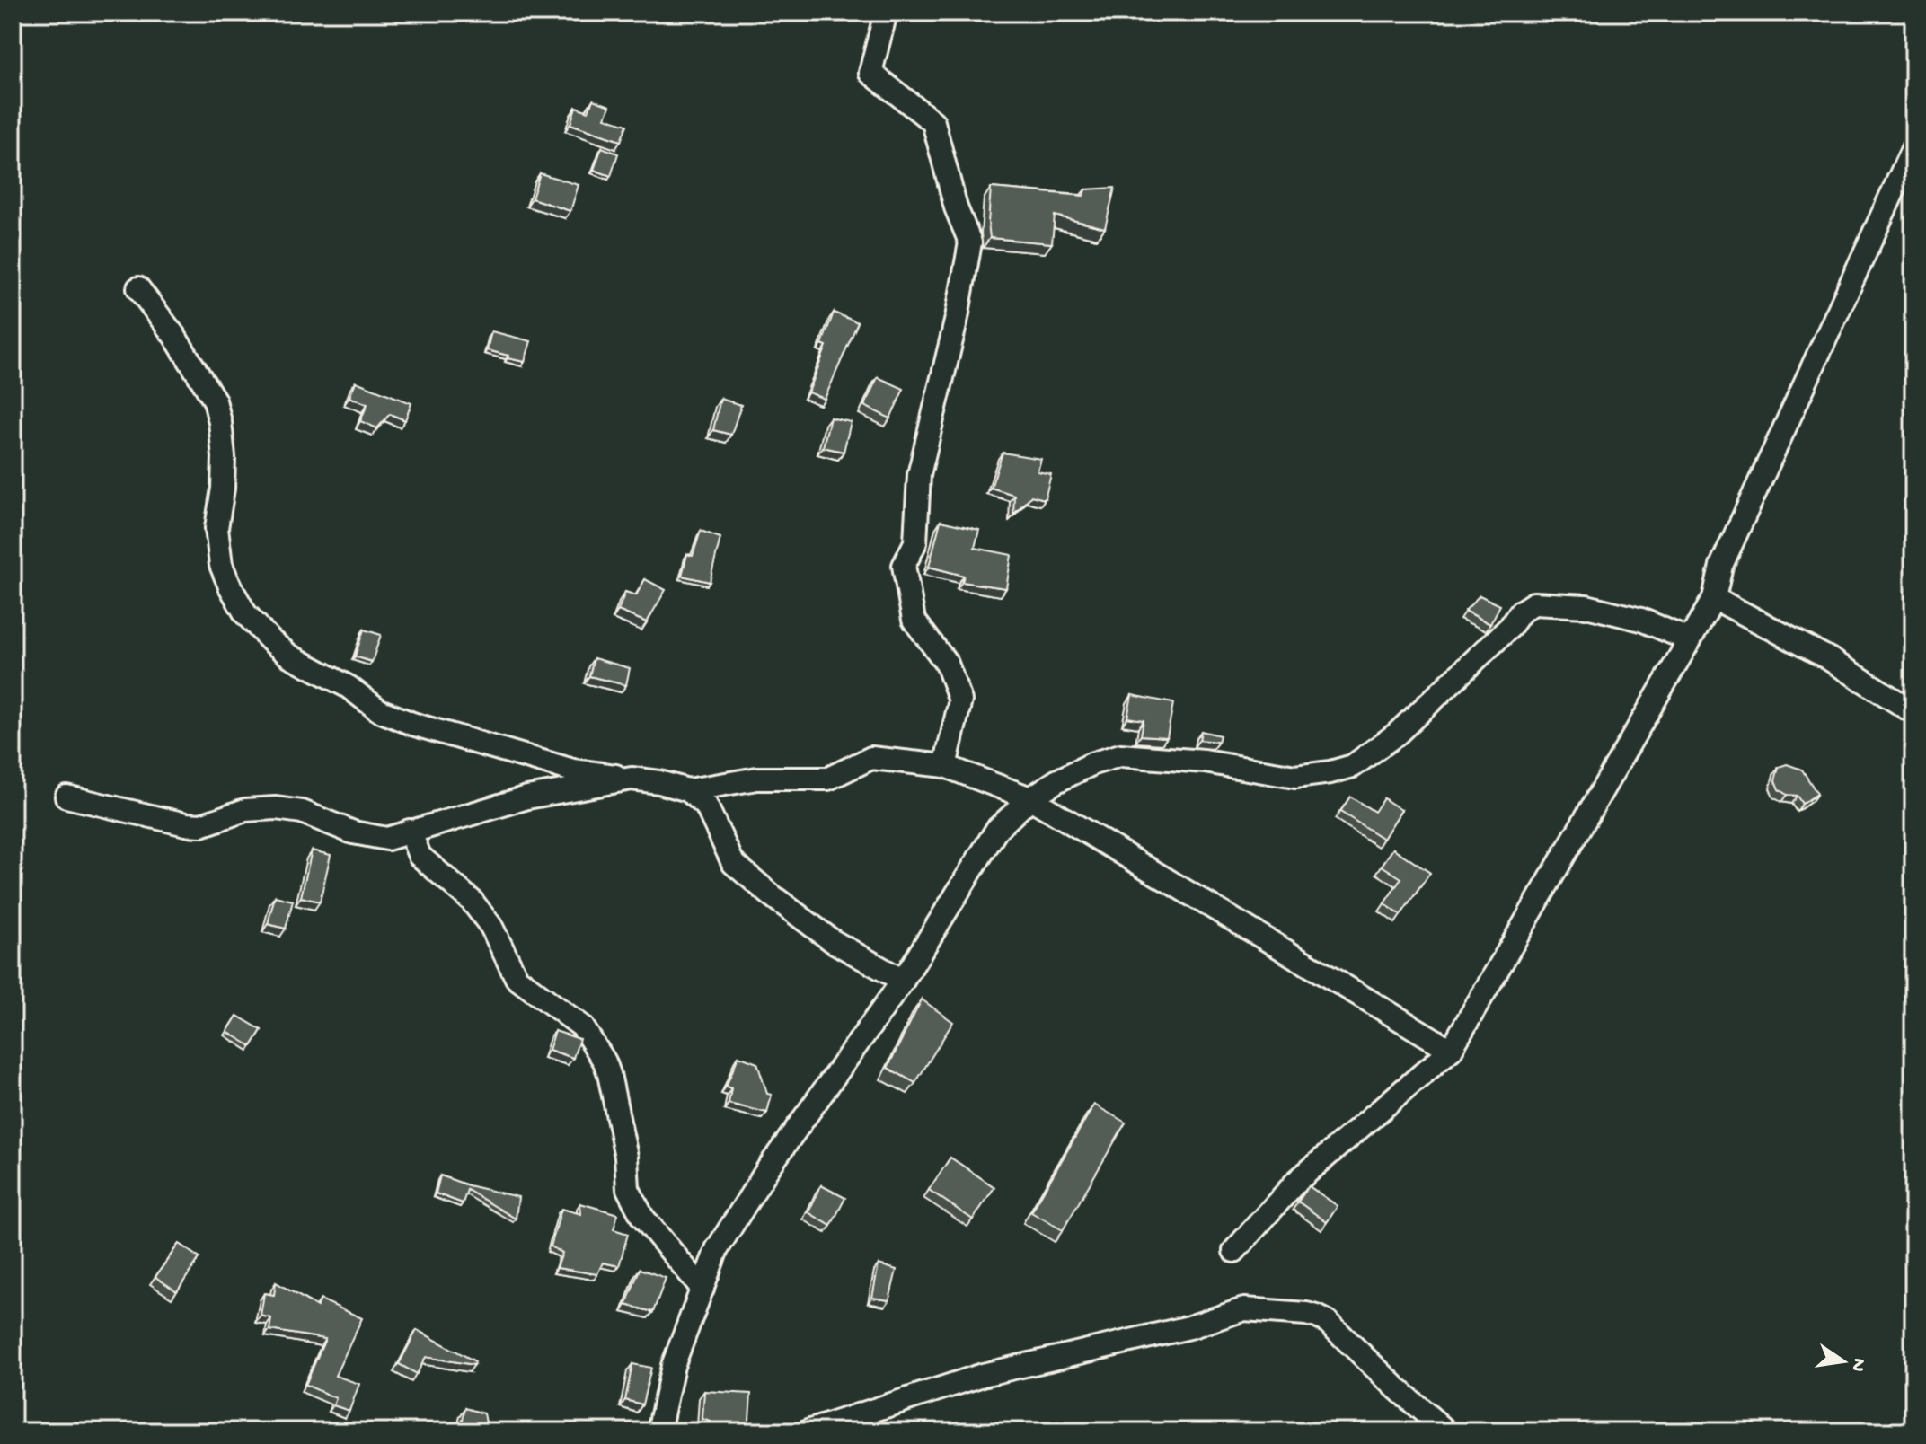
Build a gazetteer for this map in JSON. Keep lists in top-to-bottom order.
{
  "north": "right"
}
